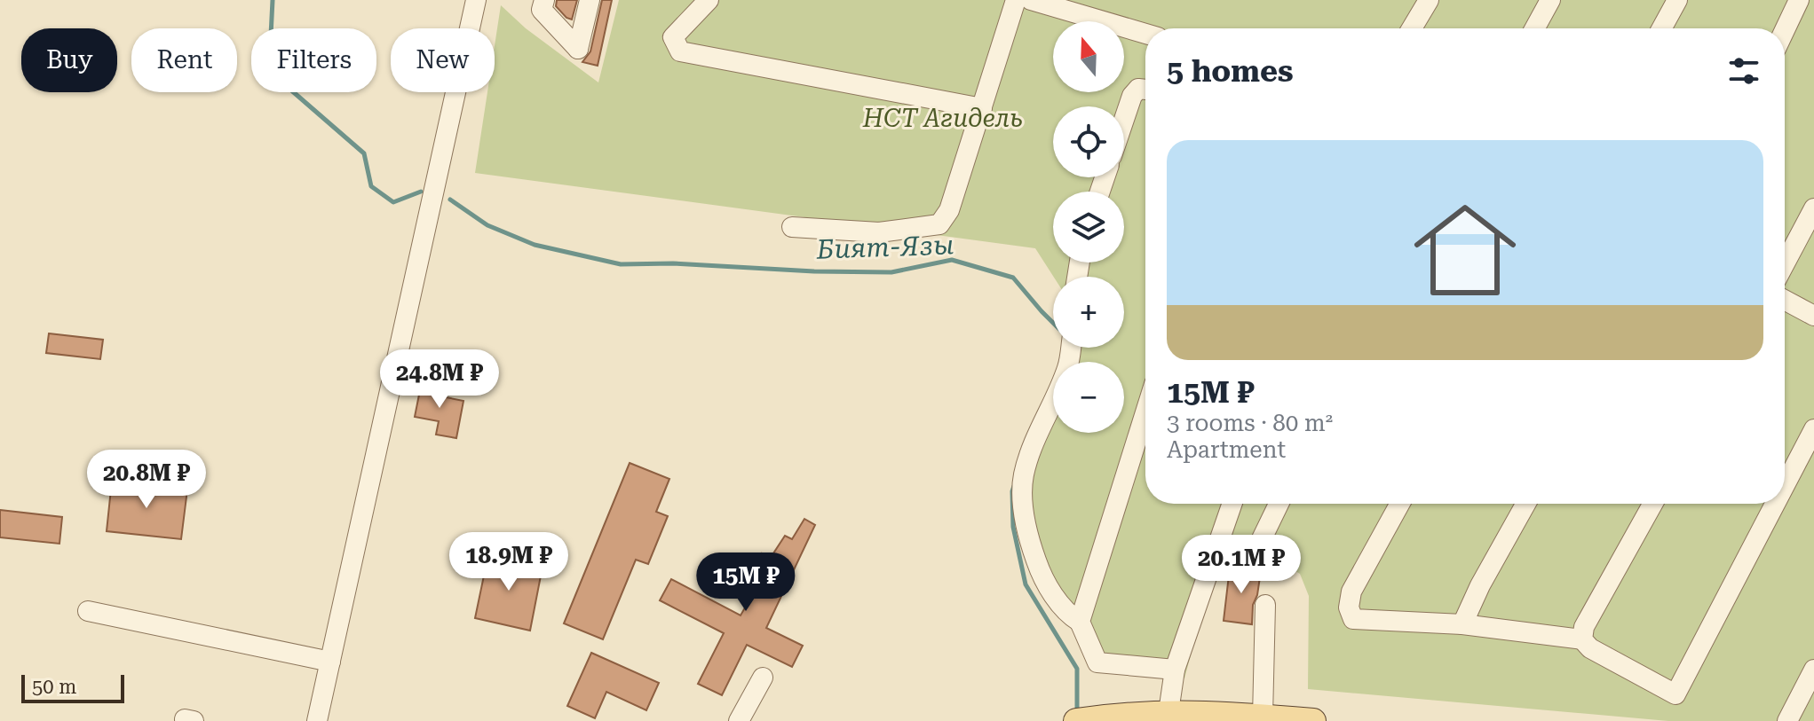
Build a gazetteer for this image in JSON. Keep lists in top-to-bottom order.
{
  "water": ["Бият-Язы"],
  "parks": ["НСТ Агидель"],
  "scale_bar": "50 m",
  "north": "top",
  "page": {
    "map_buttons": ["+", "−"],
    "chip": [
      "Buy",
      "Rent",
      "Filters",
      "New"
    ],
    "heading": "5 homes",
    "list": [
      {
        "name": "15M ₽",
        "note": "3 rooms · 80 m² · Apartment"
      }
    ],
    "price": [
      "24.8M ₽",
      "20.8M ₽",
      "18.9M ₽",
      "20.1M ₽",
      "15M ₽"
    ],
    "scale": "50 m"
  }
}
